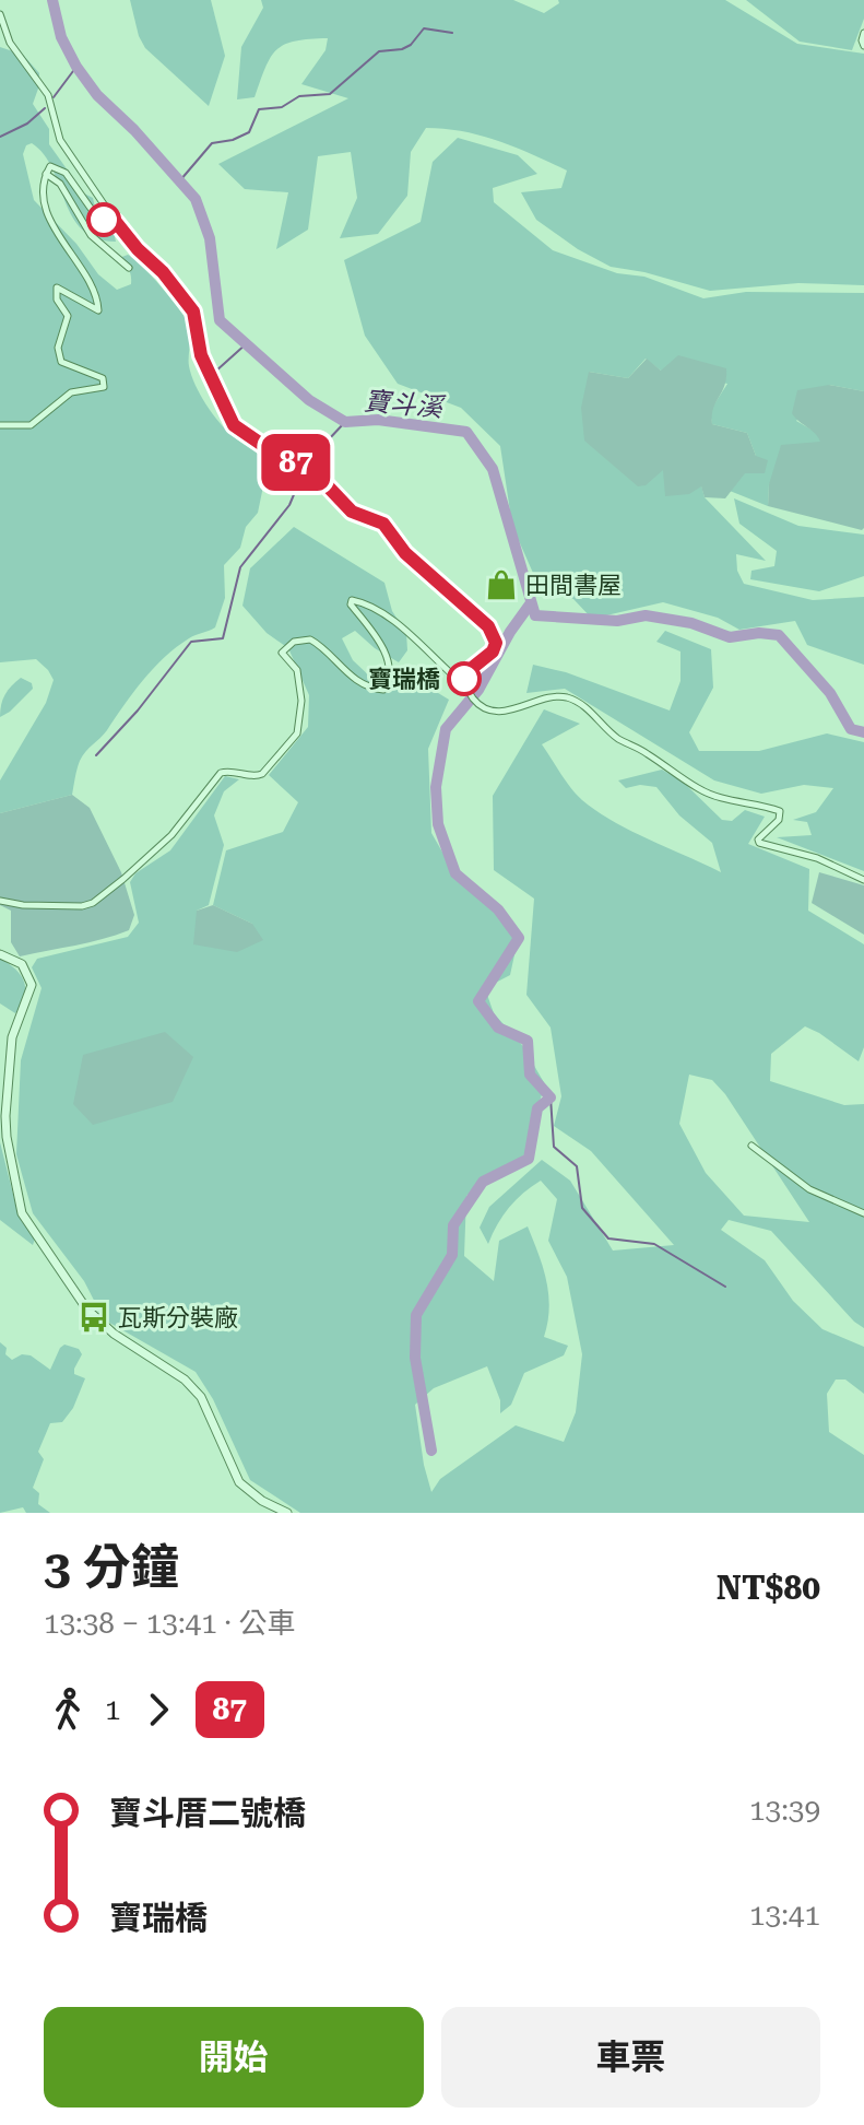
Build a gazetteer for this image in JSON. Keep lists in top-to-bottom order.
{
  "water": ["寶斗溪"],
  "places": {
    "shop": ["田間書屋"],
    "other": ["寶瑞橋"],
    "bus stop": ["瓦斯分裝廠"]
  },
  "lines": ["bus line 87"],
  "page": {
    "on_map": "87",
    "heading": ["3 分鐘", "13:38 – 13:41 · 公車", "NT$80"],
    "legs": ["1", "87"],
    "list": [
      {
        "name": "寶斗厝二號橋",
        "value": "13:39"
      },
      {
        "name": "寶瑞橋",
        "value": "13:41"
      }
    ],
    "buttons": ["開始", "車票"]
  }
}
